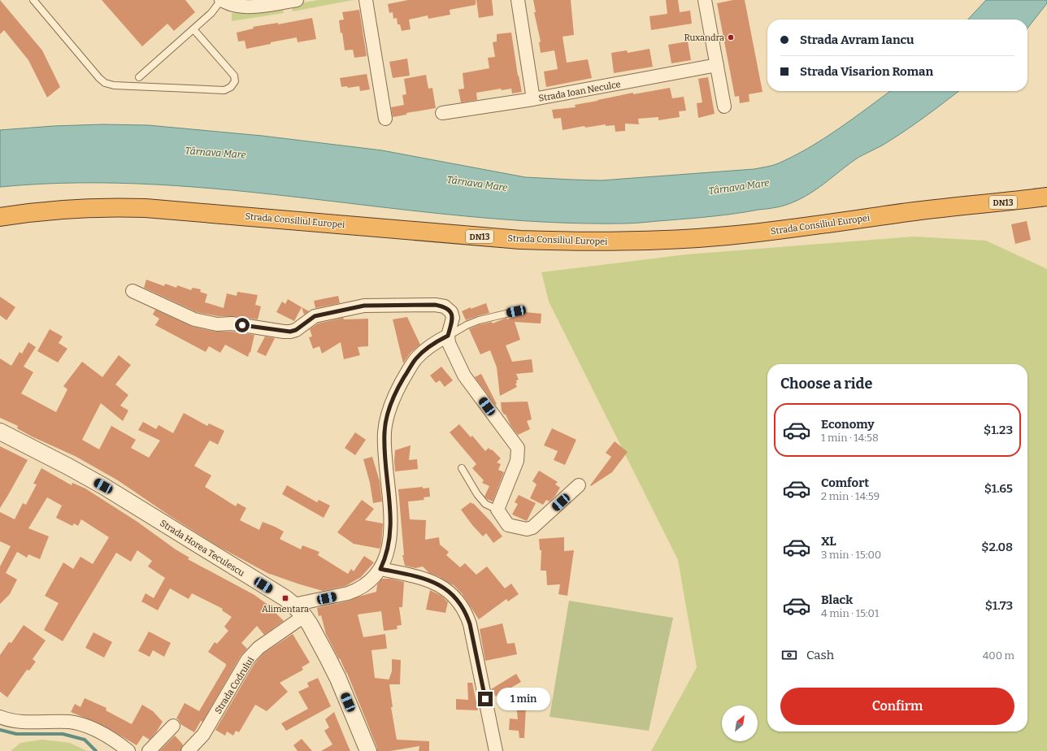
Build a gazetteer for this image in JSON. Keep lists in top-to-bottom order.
{
  "streets": {
    "highway": ["DN13", "Strada Consiliul Europei"],
    "street": ["Strada Ioan Neculce", "Strada Horea Teculescu", "Strada Codrului"]
  },
  "crossings": [
    ["Strada Horea Teculescu", "Strada Codrului"]
  ],
  "water": ["Târnava Mare"],
  "places": {
    "other": ["Ruxandra"],
    "transit": ["Alimentara"]
  },
  "north": "top right",
  "page": {
    "banner": ["Strada Avram Iancu", "Strada Visarion Roman"],
    "heading": "Choose a ride",
    "list": [
      {
        "name": "Economy",
        "note": "1 min · 14:58",
        "value": "$1.23"
      },
      {
        "name": "Comfort",
        "note": "2 min · 14:59",
        "value": "$1.65"
      },
      {
        "name": "XL",
        "note": "3 min · 15:00",
        "value": "$2.08"
      },
      {
        "name": "Black",
        "note": "4 min · 15:01",
        "value": "$1.73"
      }
    ],
    "pay": ["Cash", "400 m"],
    "buttons": "Confirm",
    "bubble": "1 min"
  }
}
